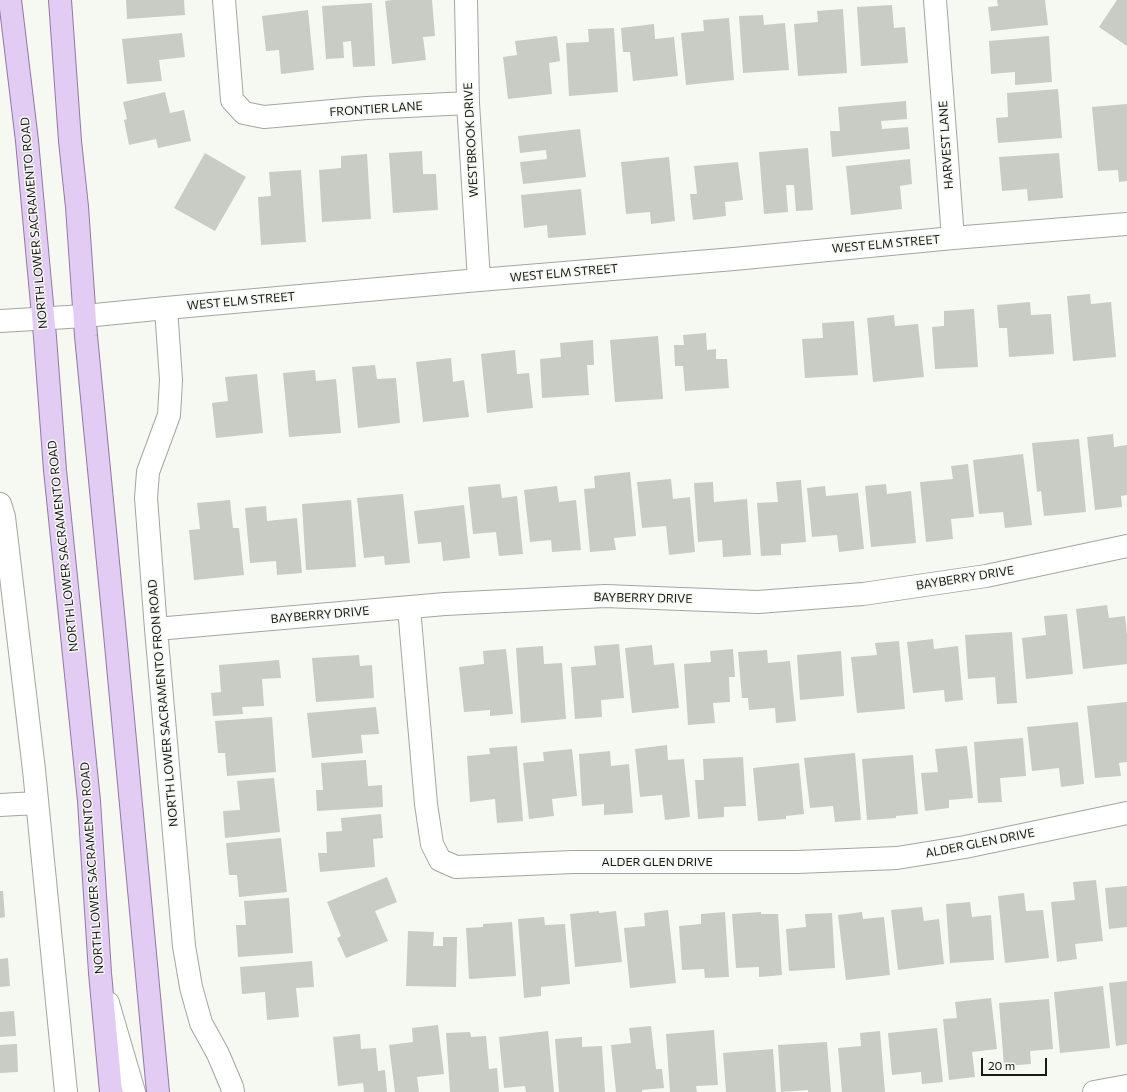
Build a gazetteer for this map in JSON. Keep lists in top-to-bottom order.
{
  "streets": {
    "main road": ["NORTH LOWER SACRAMENTO ROAD"],
    "street": [
      "FRONTIER LANE",
      "WESTBROOK DRIVE",
      "HARVEST LANE",
      "WEST ELM STREET",
      "BAYBERRY DRIVE",
      "NORTH LOWER SACRAMENTO FRON ROAD",
      "ALDER GLEN DRIVE"
    ]
  },
  "crossings": [
    ["FRONTIER LANE", "WESTBROOK DRIVE"],
    ["WESTBROOK DRIVE", "WEST ELM STREET"],
    ["HARVEST LANE", "WEST ELM STREET"],
    ["NORTH LOWER SACRAMENTO ROAD", "WEST ELM STREET"],
    ["WEST ELM STREET", "NORTH LOWER SACRAMENTO FRON ROAD"],
    ["BAYBERRY DRIVE", "NORTH LOWER SACRAMENTO FRON ROAD"],
    ["BAYBERRY DRIVE", "ALDER GLEN DRIVE"]
  ],
  "scale_bar": "20 m"
}
